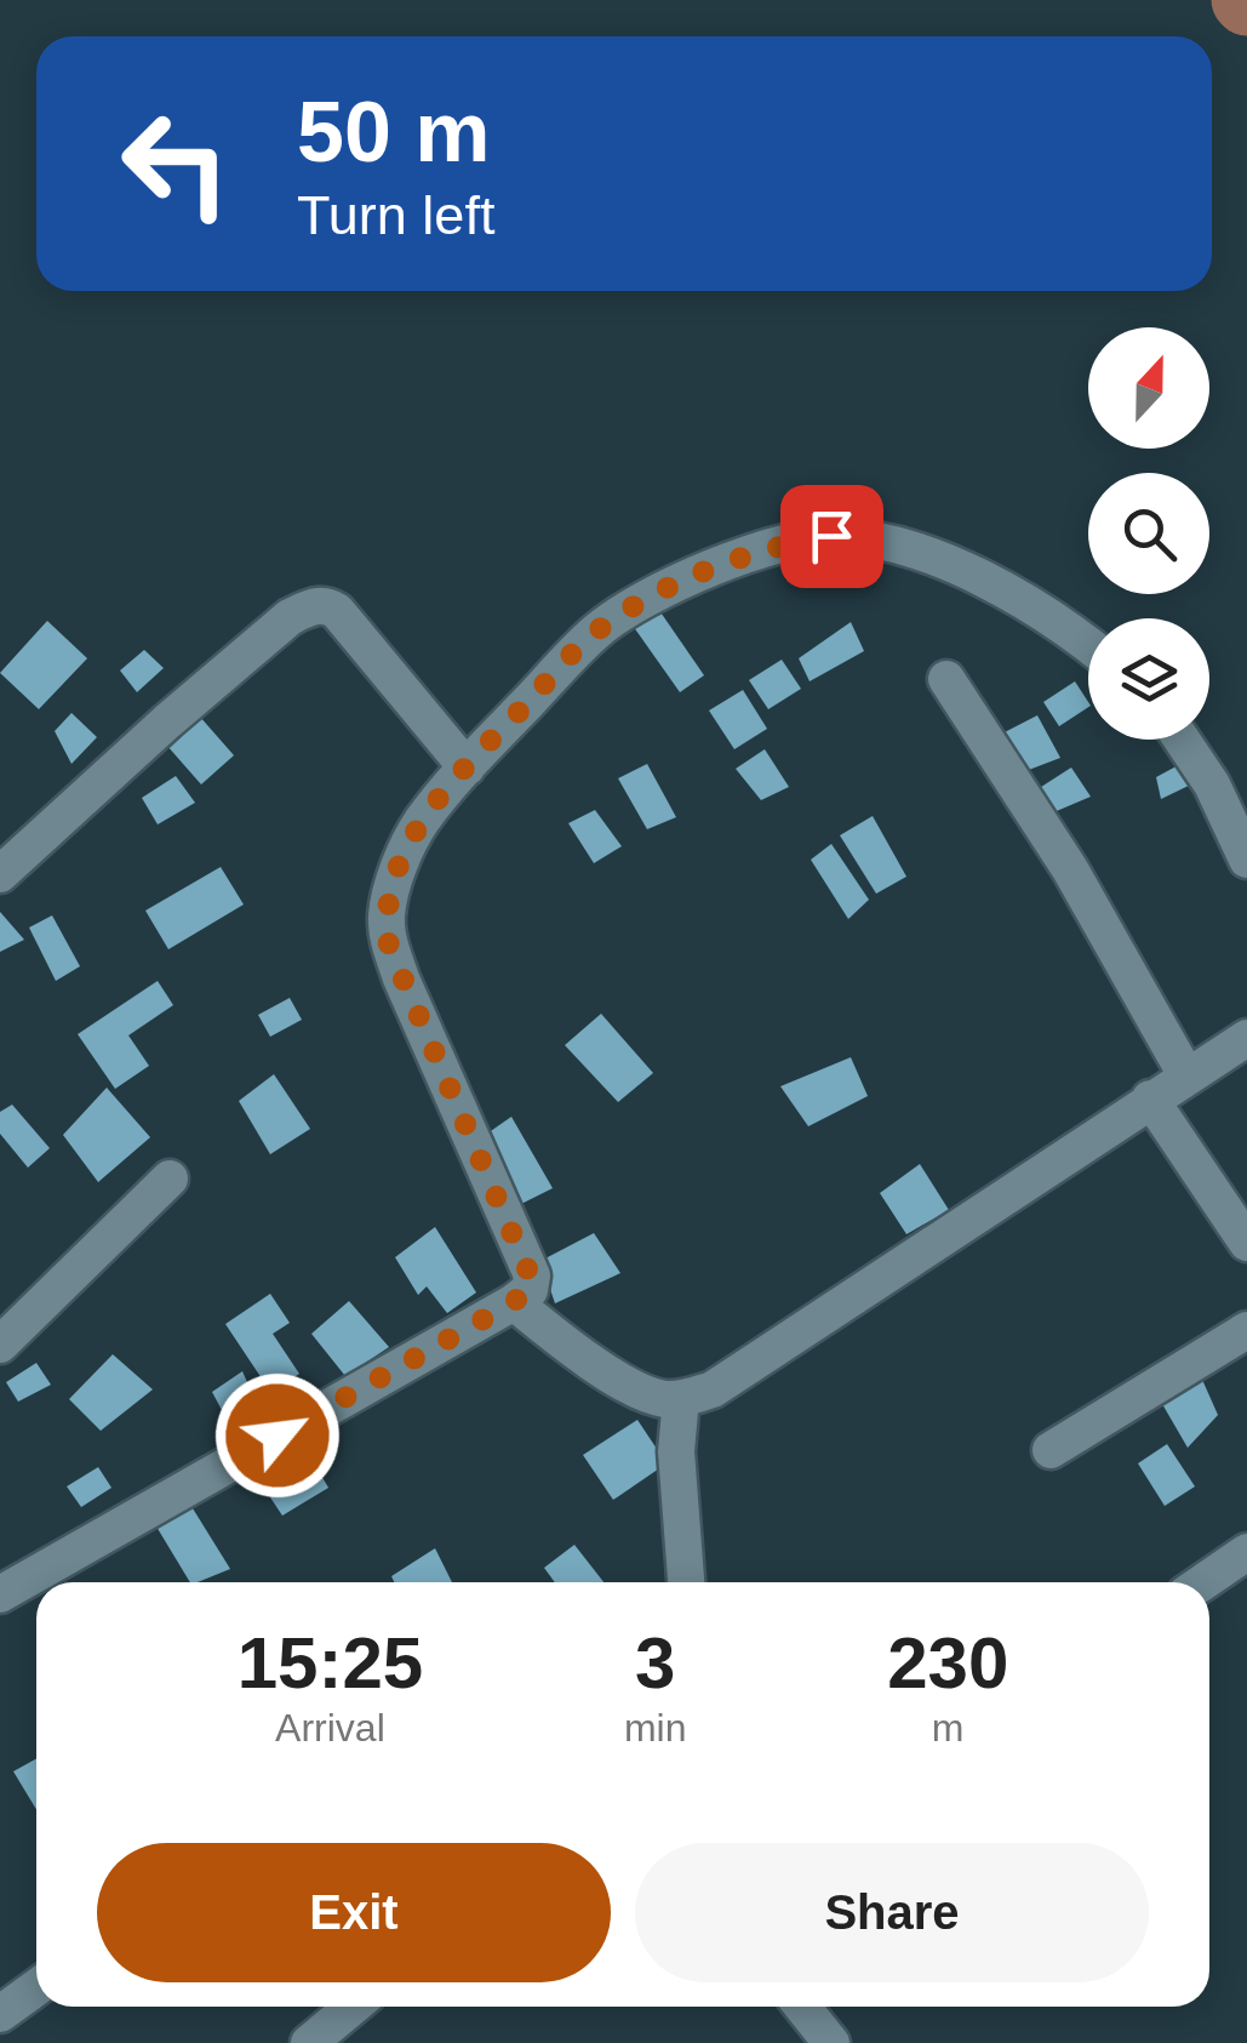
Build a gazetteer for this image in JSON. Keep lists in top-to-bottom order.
{
  "north": "top",
  "page": {
    "turn": ["50 m", "Turn left"],
    "eta": [
      "15:25",
      "Arrival",
      "3",
      "min",
      "230",
      "m"
    ],
    "buttons": ["Exit", "Share"]
  }
}
